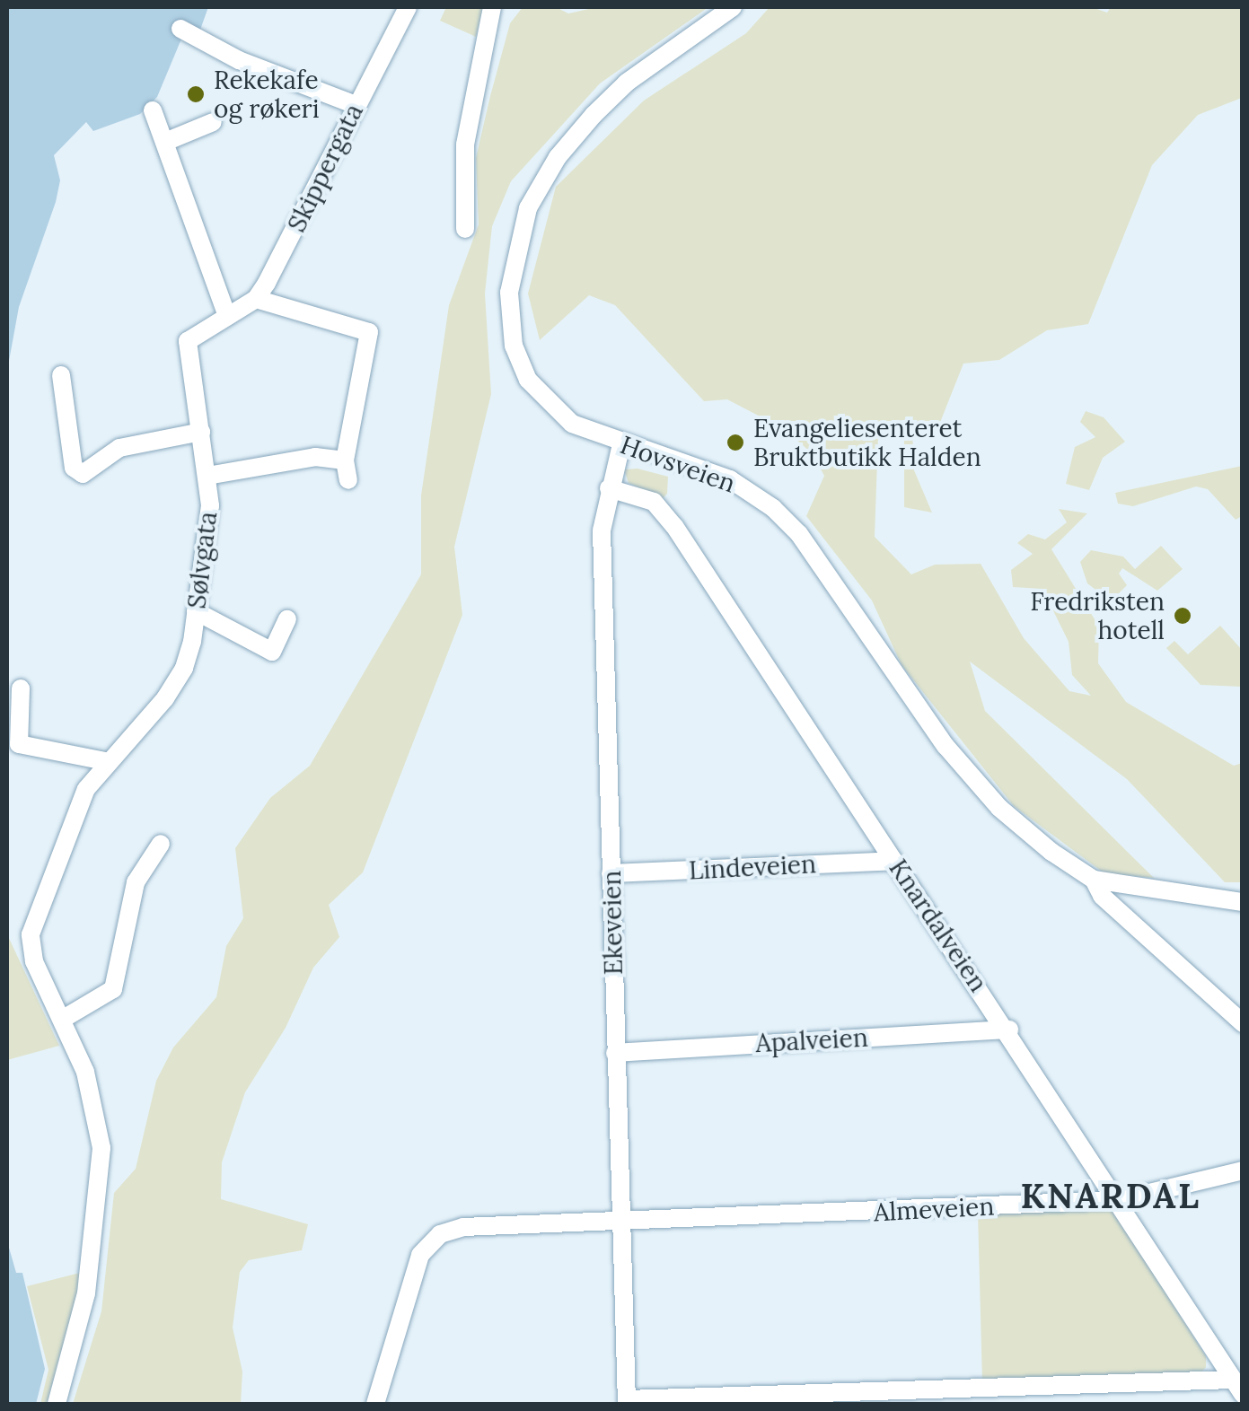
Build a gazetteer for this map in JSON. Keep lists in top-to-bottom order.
{
  "streets": {
    "street": [
      "Skippergata",
      "Hovsveien",
      "Sølvgata",
      "Lindeveien",
      "Ekeveien",
      "Knardalveien",
      "Apalveien",
      "Almeveien"
    ]
  },
  "crossings": [
    ["Hovsveien", "Ekeveien"],
    ["Lindeveien", "Ekeveien"],
    ["Lindeveien", "Knardalveien"],
    ["Ekeveien", "Knardalveien"],
    ["Ekeveien", "Apalveien"],
    ["Ekeveien", "Almeveien"],
    ["Knardalveien", "Apalveien"],
    ["Knardalveien", "Almeveien"]
  ],
  "districts": ["KNARDAL"],
  "places": ["Rekekafe og røkeri", "Evangeliesenteret Bruktbutikk Halden", "Fredriksten hotell"]
}
